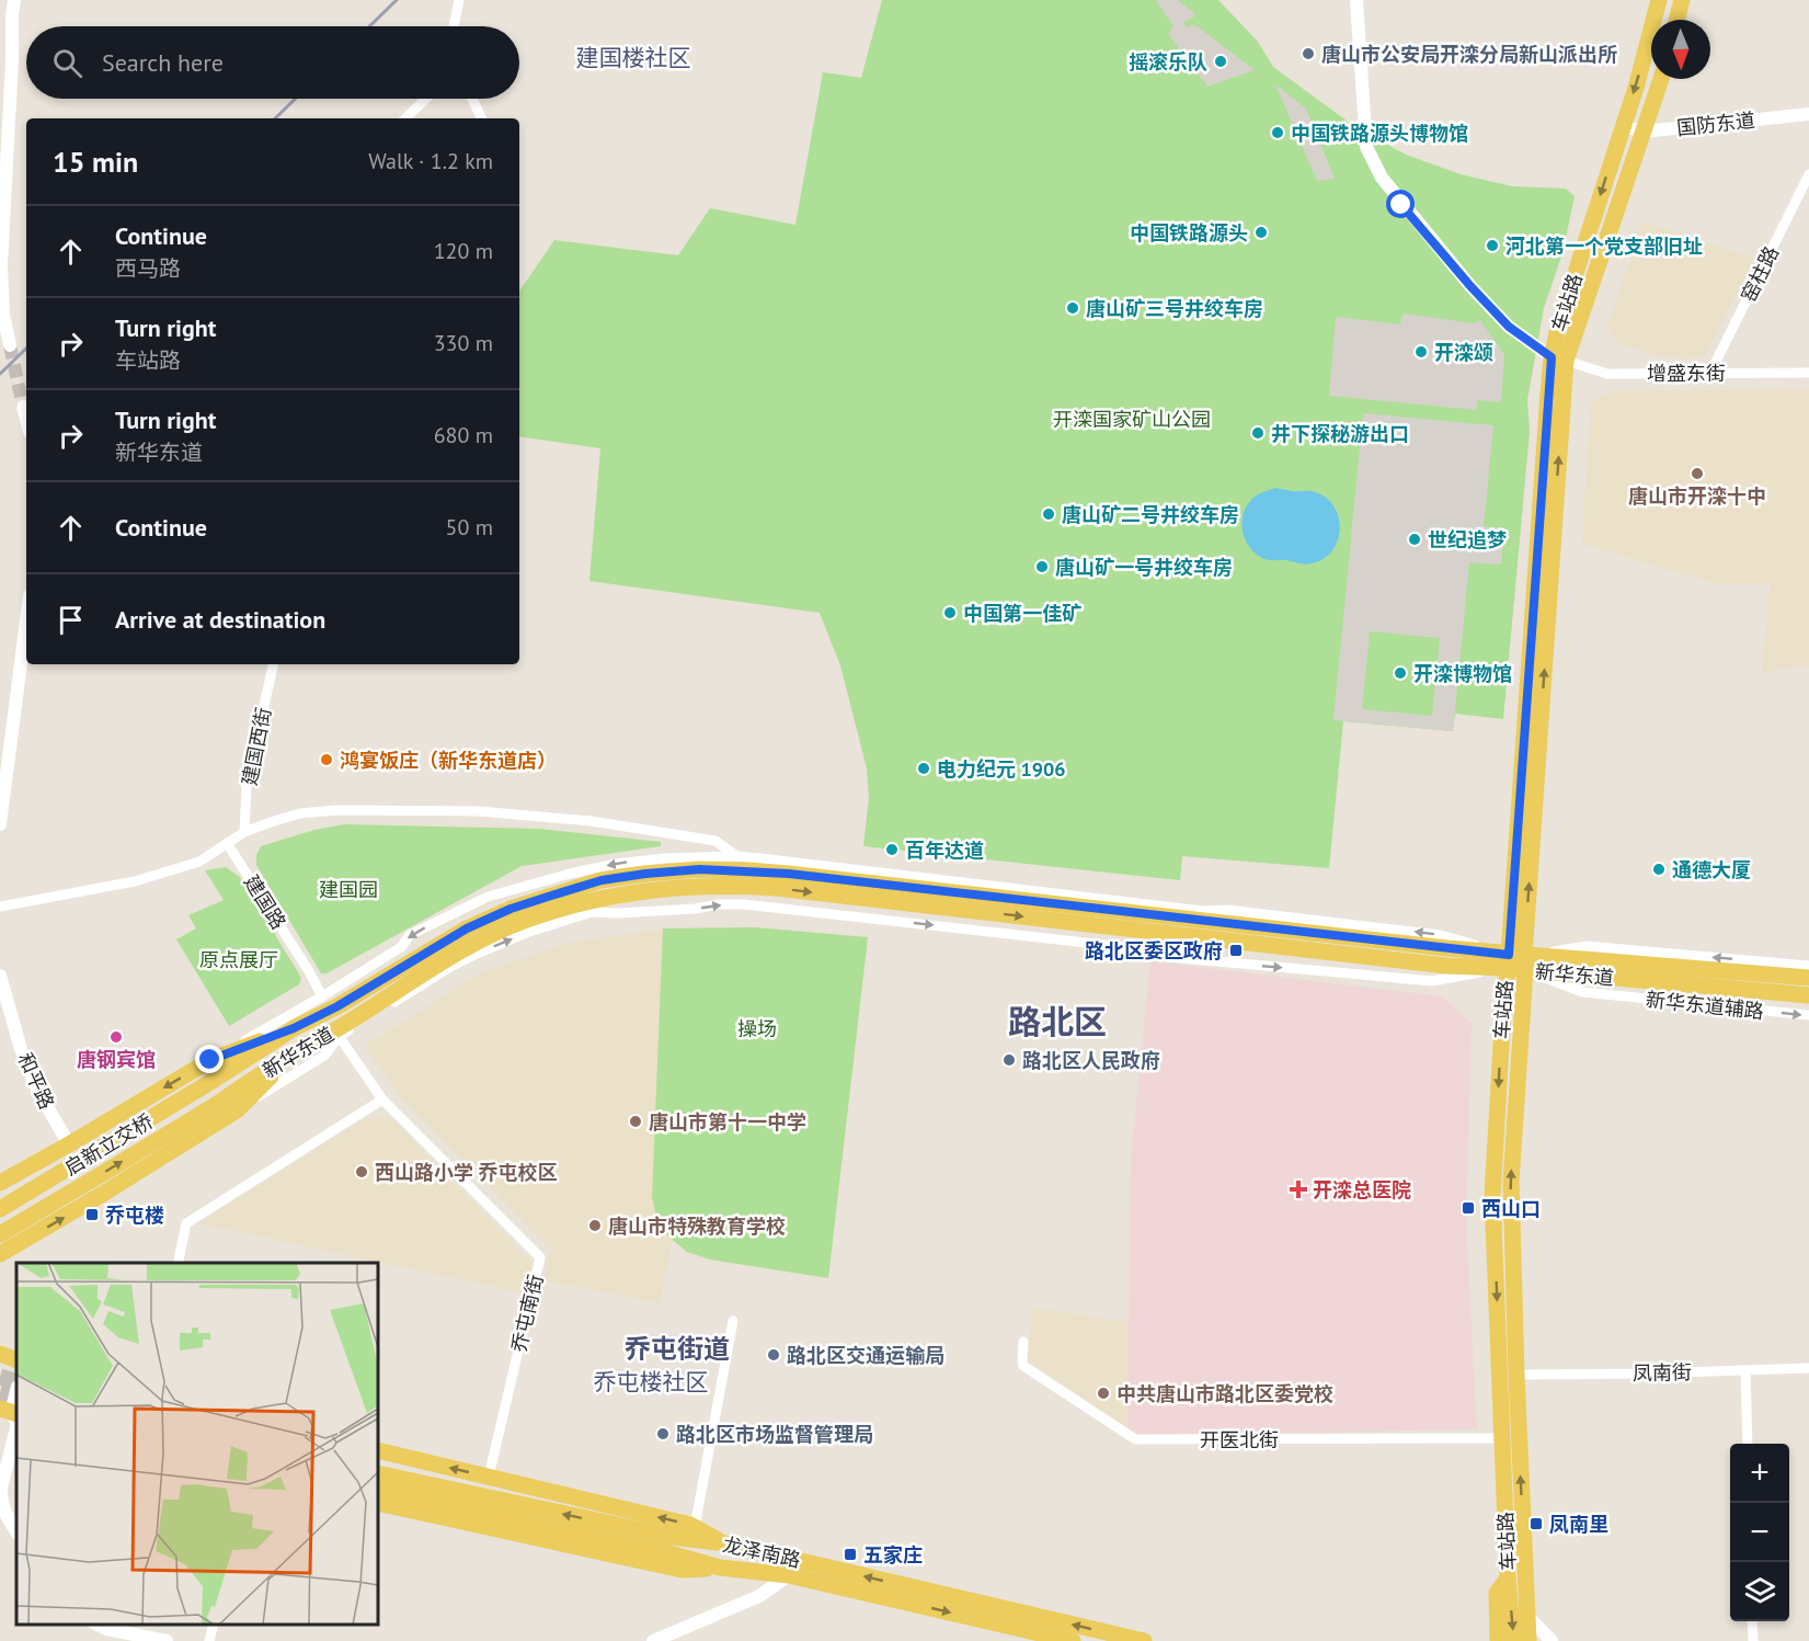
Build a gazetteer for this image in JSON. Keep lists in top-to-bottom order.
{
  "streets": {
    "main road": [
      "车站路",
      "新华东道",
      "启新立交桥",
      "龙泽南路"
    ],
    "street": [
      "国防东道",
      "窑柱路",
      "增盛东街",
      "建国西街",
      "建国路",
      "新华东道辅路",
      "和平路",
      "乔屯南街",
      "凤南街",
      "开医北街"
    ]
  },
  "crossings": [
    ["国防东道", "车站路"],
    ["窑柱路", "增盛东街"],
    ["车站路", "增盛东街"],
    ["车站路", "新华东道"],
    ["车站路", "新华东道辅路"],
    ["车站路", "凤南街"],
    ["车站路", "开医北街"],
    ["建国路", "新华东道辅路"],
    ["新华东道", "新华东道辅路"],
    ["新华东道", "启新立交桥"],
    ["新华东道", "乔屯南街"]
  ],
  "districts": [
    "建国楼社区",
    "路北区",
    "乔屯街道",
    "乔屯楼社区"
  ],
  "parks": [
    "开滦国家矿山公园",
    "建国园",
    "原点展厅",
    "操场"
  ],
  "places": {
    "other": [
      "唐山市公安局开滦分局新山派出所",
      "摇滚乐队",
      "中国铁路源头博物馆",
      "中国铁路源头",
      "河北第一个党支部旧址",
      "唐山矿三号井绞车房",
      "开滦颂",
      "井下探秘游出口",
      "唐山市开滦十中",
      "唐山矿二号井绞车房",
      "世纪追梦",
      "唐山矿一号井绞车房",
      "中国第一佳矿",
      "开滦博物馆",
      "鸿宴饭庄（新华东道店）",
      "电力纪元 1906",
      "百年达道",
      "通德大厦",
      "唐钢宾馆",
      "路北区人民政府",
      "唐山市第十一中学",
      "西山路小学 乔屯校区",
      "唐山市特殊教育学校",
      "路北区交通运输局",
      "中共唐山市路北区委党校",
      "路北区市场监督管理局"
    ],
    "transit": [
      "路北区委区政府",
      "西山口",
      "乔屯楼",
      "凤南里",
      "五家庄"
    ],
    "health": ["开滦总医院"]
  },
  "north": "bottom",
  "page": {
    "search": "Search here",
    "heading": ["15 min", "Walk · 1.2 km"],
    "list": [
      ["Continue", "西马路", "120 m"],
      ["Turn right", "车站路", "330 m"],
      ["Turn right", "新华东道", "680 m"],
      ["Continue", "50 m"],
      "Arrive at destination"
    ],
    "map_buttons": ["+", "−"]
  }
}
